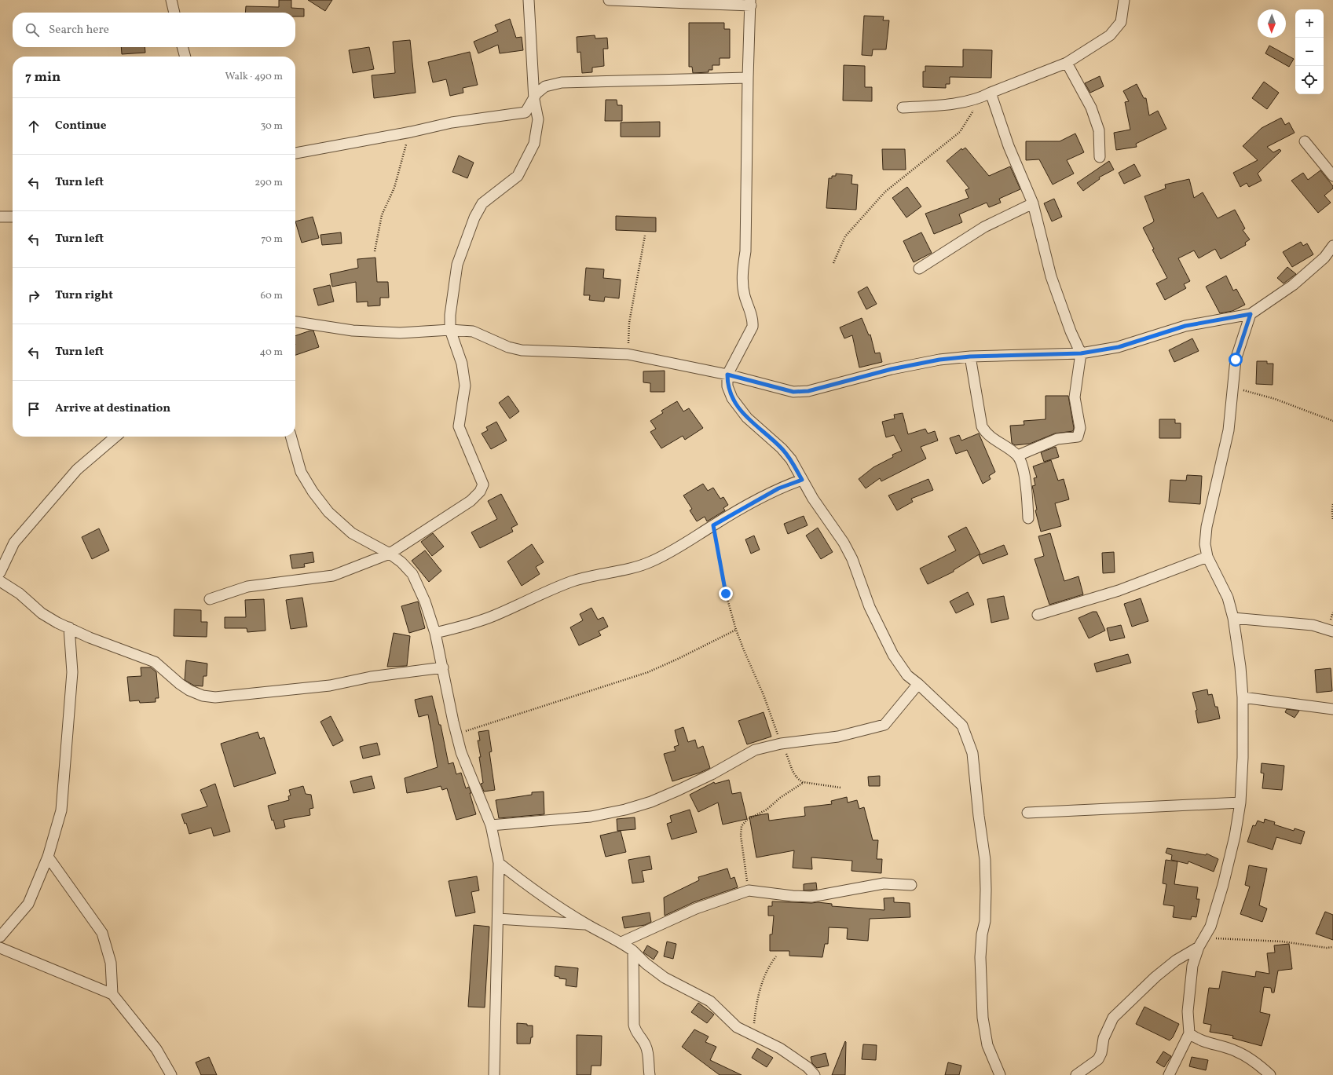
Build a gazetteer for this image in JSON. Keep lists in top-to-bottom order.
{
  "north": "bottom",
  "page": {
    "map_buttons": ["+", "−"],
    "search": "Search here",
    "heading": ["7 min", "Walk · 490 m"],
    "list": [
      ["Continue", "30 m"],
      ["Turn left", "290 m"],
      ["Turn left", "70 m"],
      ["Turn right", "60 m"],
      ["Turn left", "40 m"],
      "Arrive at destination"
    ]
  }
}
